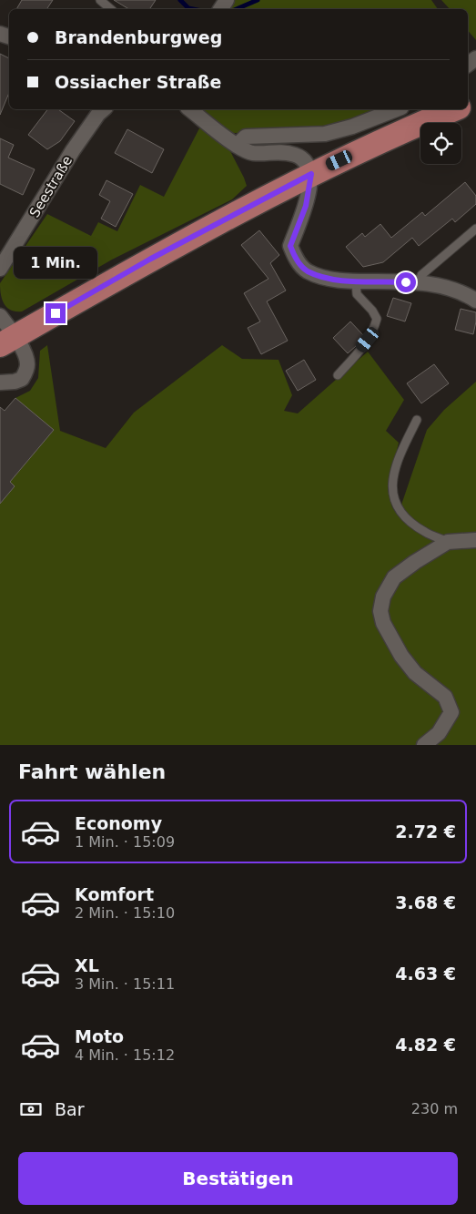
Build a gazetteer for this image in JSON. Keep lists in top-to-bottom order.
{
  "streets": {
    "street": ["Seestraße"]
  },
  "page": {
    "banner": ["Brandenburgweg", "Ossiacher Straße"],
    "bubble": "1 Min.",
    "heading": "Fahrt wählen",
    "list": [
      {
        "name": "Economy",
        "note": "1 Min. · 15:09",
        "value": "2.72 €"
      },
      {
        "name": "Komfort",
        "note": "2 Min. · 15:10",
        "value": "3.68 €"
      },
      {
        "name": "XL",
        "note": "3 Min. · 15:11",
        "value": "4.63 €"
      },
      {
        "name": "Moto",
        "note": "4 Min. · 15:12",
        "value": "4.82 €"
      }
    ],
    "pay": ["Bar", "230 m"],
    "buttons": "Bestätigen"
  }
}
